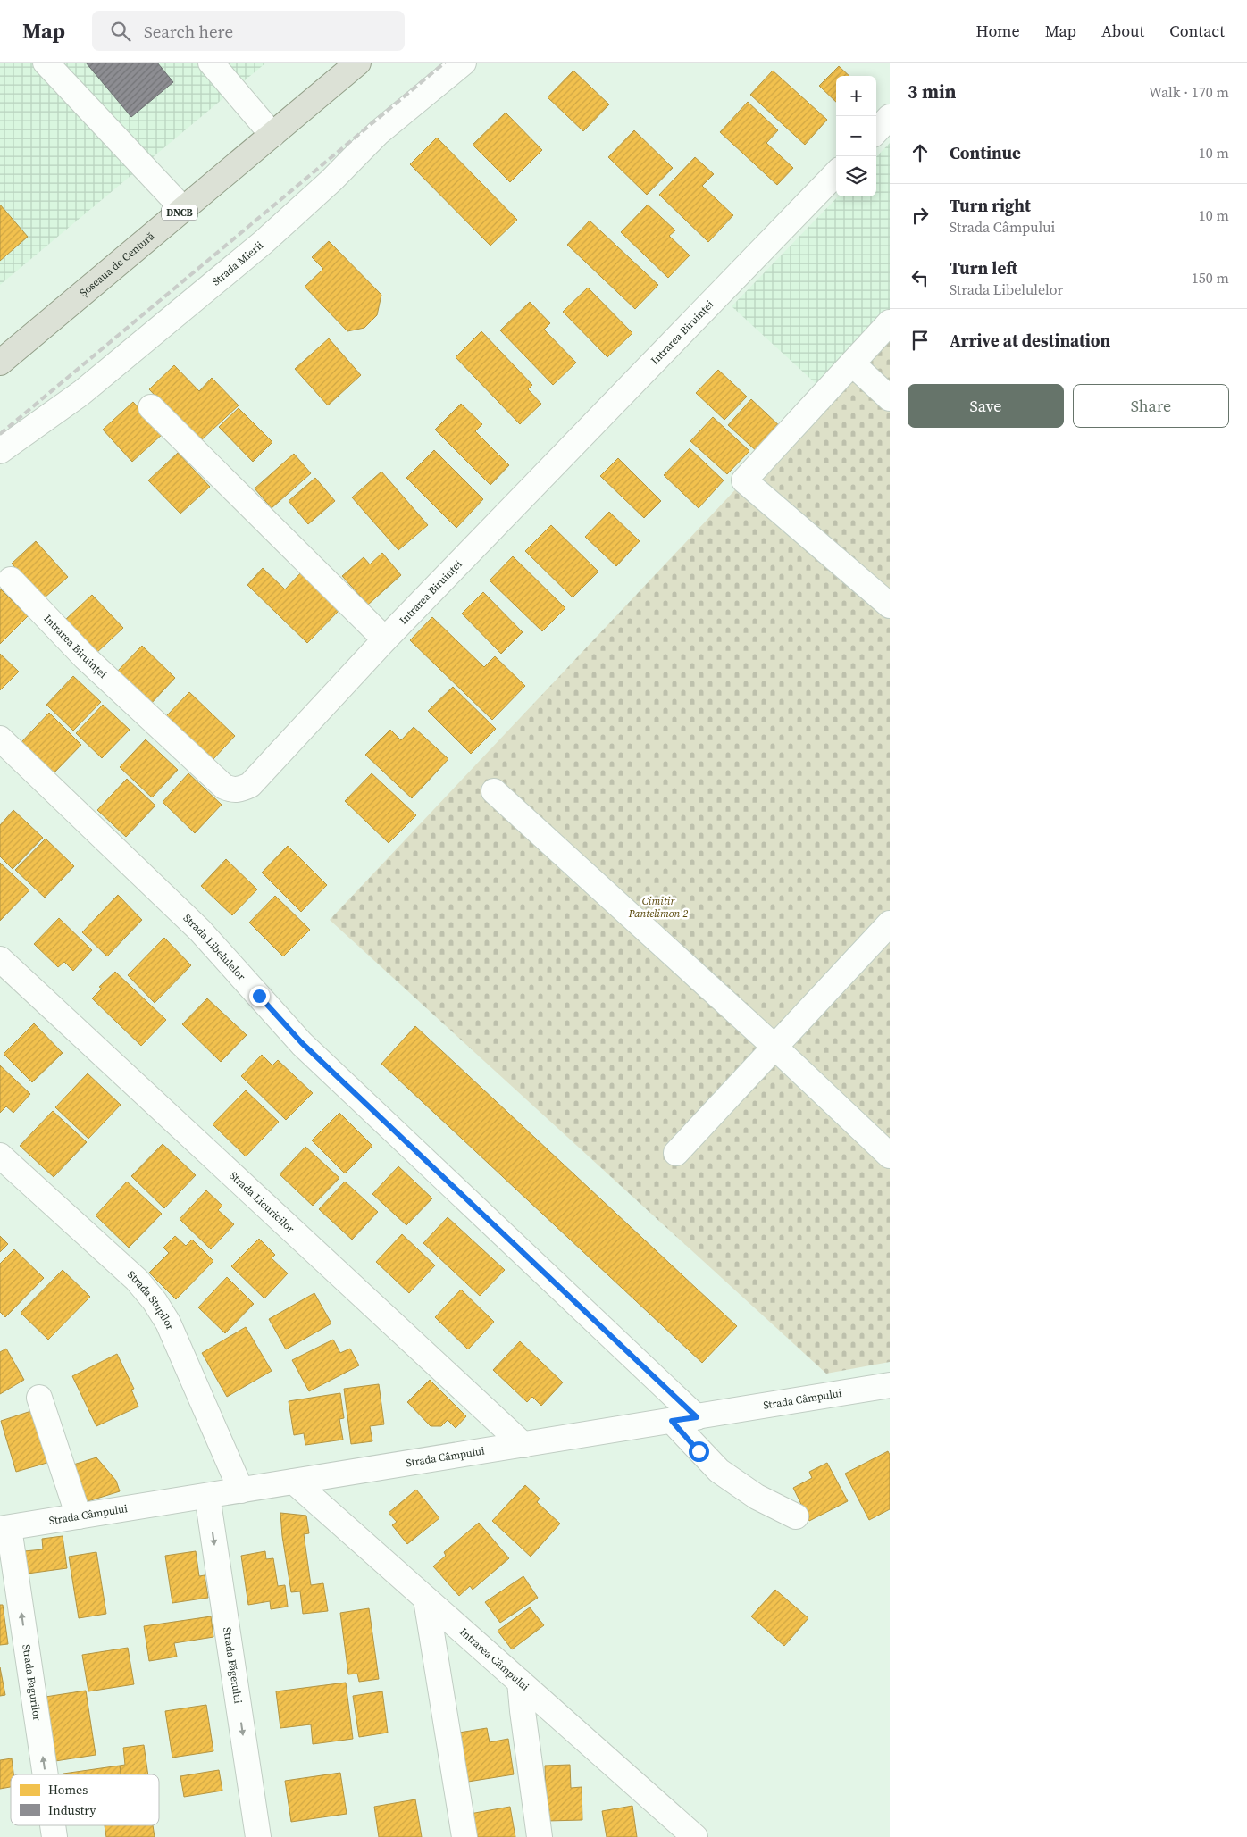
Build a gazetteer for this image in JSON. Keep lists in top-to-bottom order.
{
  "streets": {
    "main road": ["DNCB", "Șoseaua de Centură"],
    "street": [
      "Strada Mierii",
      "Intrarea Biruinței",
      "Strada Libelulelor",
      "Strada Licuricilor",
      "Strada Stupilor",
      "Strada Câmpului",
      "Intrarea Câmpului",
      "Strada Făgetului",
      "Strada Fagurilor"
    ]
  },
  "crossings": [
    ["Strada Libelulelor", "Strada Câmpului"],
    ["Strada Licuricilor", "Strada Câmpului"],
    ["Strada Stupilor", "Strada Câmpului"],
    ["Strada Câmpului", "Intrarea Câmpului"],
    ["Strada Câmpului", "Strada Făgetului"],
    ["Strada Câmpului", "Strada Fagurilor"]
  ],
  "one_way": ["Strada Fagurilor"],
  "parks": ["Cimitir Pantelimon 2"],
  "legend": ["Homes", "Industry"],
  "page": {
    "header": "Map",
    "search": "Search here",
    "nav": [
      "Home",
      "Map",
      "About",
      "Contact"
    ],
    "heading": ["3 min", "Walk · 170 m"],
    "map_buttons": ["+", "−"],
    "list": [
      ["Continue", "10 m"],
      ["Turn right", "Strada Câmpului", "10 m"],
      ["Turn left", "Strada Libelulelor", "150 m"],
      "Arrive at destination"
    ],
    "buttons": ["Save", "Share"]
  }
}
